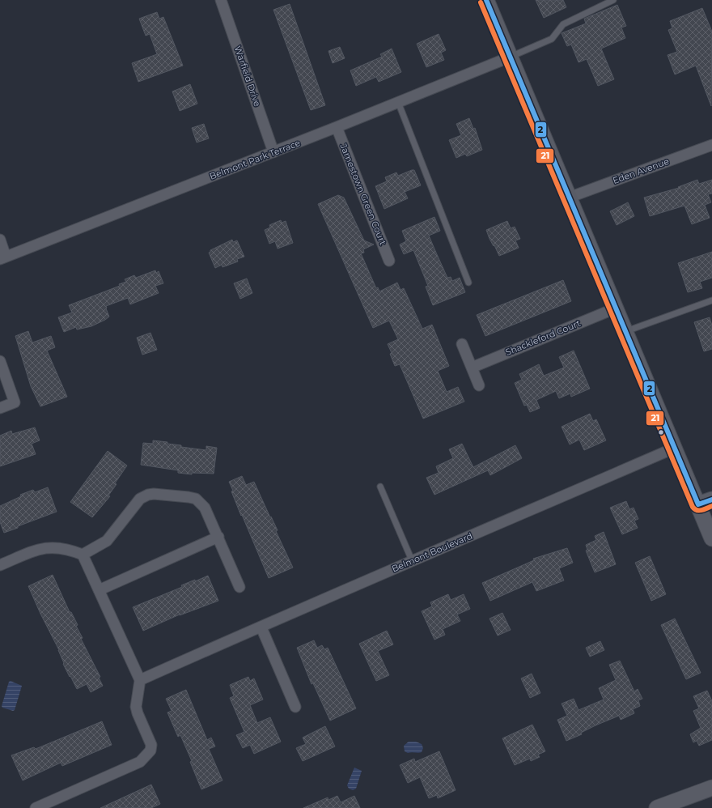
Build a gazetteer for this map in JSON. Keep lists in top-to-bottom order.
{
  "streets": {
    "street": [
      "Warfield Drive",
      "Belmont Park Terrace",
      "Eden Avenue",
      "Jamestown Green Court",
      "Shackleford Court",
      "Belmont Boulevard"
    ]
  },
  "crossings": [
    ["Warfield Drive", "Belmont Park Terrace"],
    ["Belmont Park Terrace", "Jamestown Green Court"]
  ],
  "lines": ["transit line 2", "transit line 21"]
}
